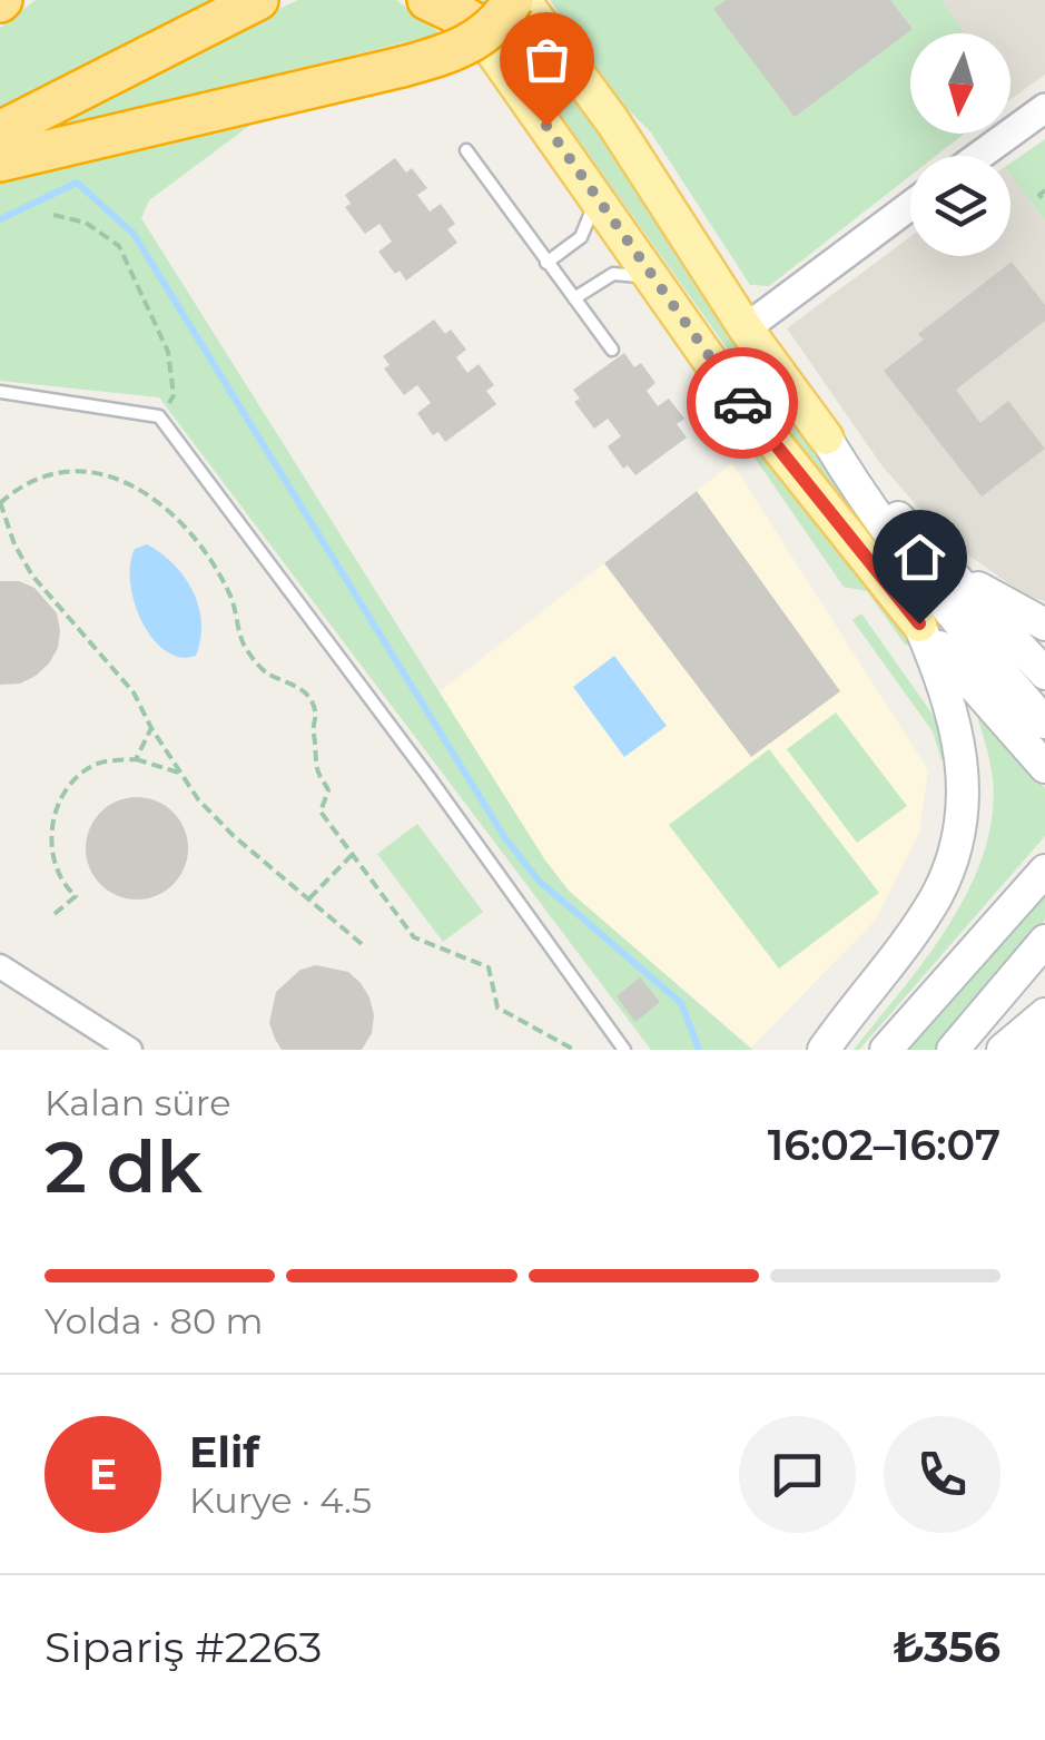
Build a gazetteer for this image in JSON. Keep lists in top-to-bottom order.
{
  "north": "bottom",
  "page": {
    "heading": ["2 dk", "Kalan süre", "16:02–16:07"],
    "panel": [
      "Elif",
      "Kurye · 4.5",
      "Sipariş #2263",
      "₺356"
    ],
    "bar": "Yolda · 80 m",
    "round": "E"
  }
}
